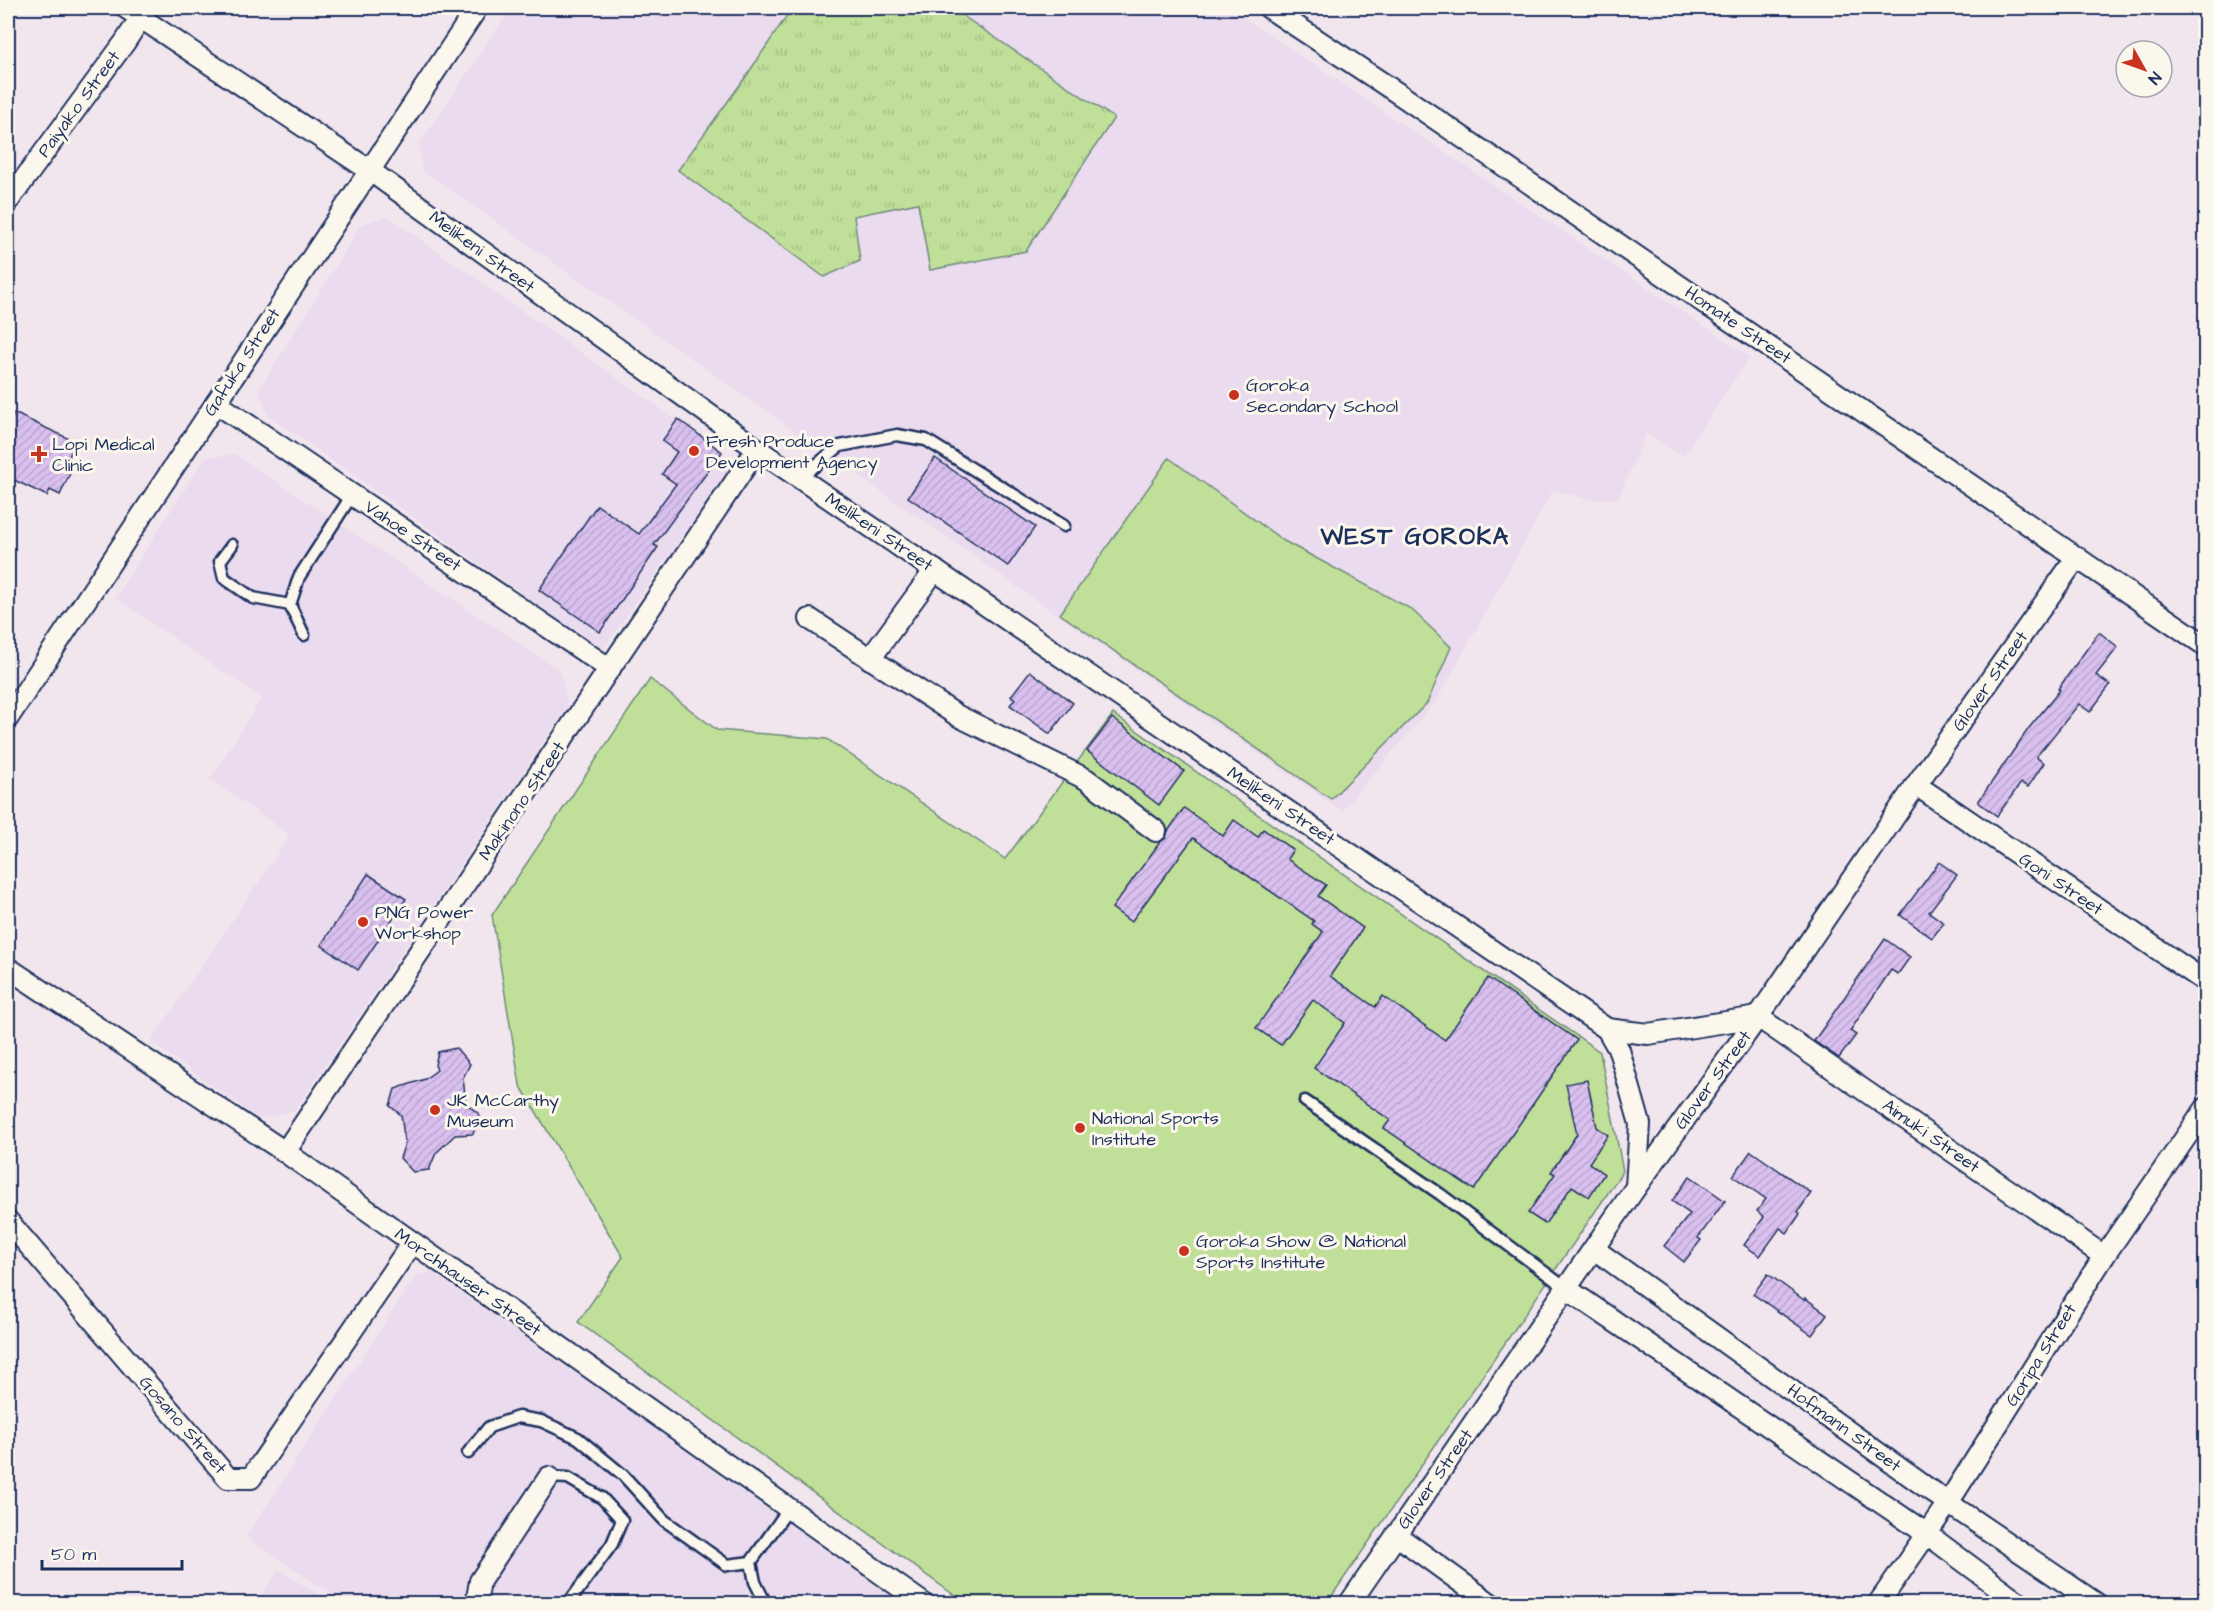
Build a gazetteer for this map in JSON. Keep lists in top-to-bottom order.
{
  "streets": {
    "street": [
      "Paiyako Street",
      "Melikeni Street",
      "Homate Street",
      "Gafuka Street",
      "Vahoe Street",
      "Glover Street",
      "Makinono Street",
      "Goni Street",
      "Aimuki Street",
      "Morchhauser Street",
      "Goripa Street",
      "Gosano Street",
      "Hofmann Street"
    ]
  },
  "crossings": [
    ["Paiyako Street", "Melikeni Street"],
    ["Melikeni Street", "Gafuka Street"],
    ["Melikeni Street", "Glover Street"],
    ["Melikeni Street", "Makinono Street"],
    ["Melikeni Street", "Aimuki Street"],
    ["Homate Street", "Glover Street"],
    ["Gafuka Street", "Vahoe Street"],
    ["Vahoe Street", "Makinono Street"],
    ["Glover Street", "Goni Street"],
    ["Glover Street", "Aimuki Street"],
    ["Glover Street", "Hofmann Street"],
    ["Makinono Street", "Morchhauser Street"],
    ["Aimuki Street", "Goripa Street"],
    ["Morchhauser Street", "Gosano Street"],
    ["Goripa Street", "Hofmann Street"]
  ],
  "districts": ["WEST GOROKA"],
  "places": {
    "other": [
      "Goroka Secondary School",
      "Fresh Produce Development Agency",
      "PNG Power Workshop",
      "JK McCarthy Museum",
      "National Sports Institute",
      "Goroka Show @ National Sports Institute"
    ],
    "health": ["Lopi Medical Clinic"]
  },
  "scale_bar": "50 m",
  "north": "bottom right"
}
